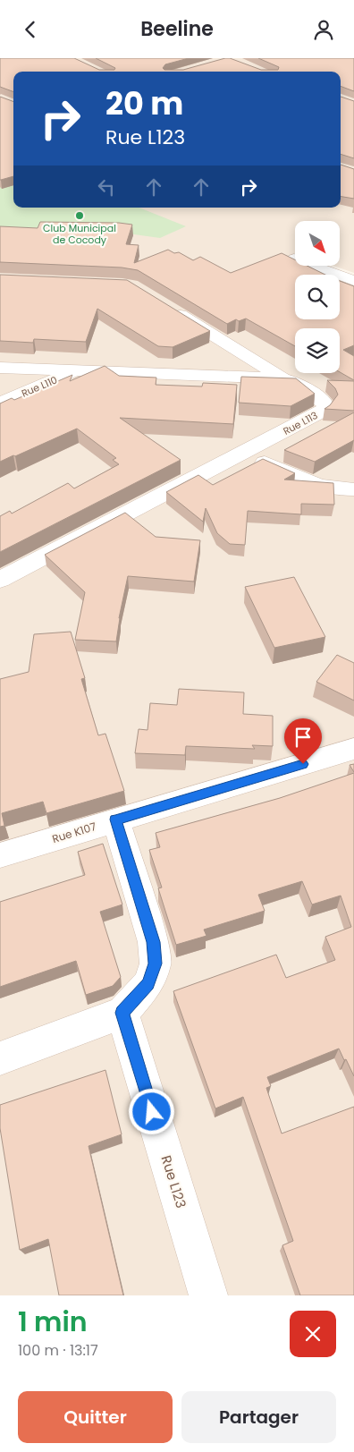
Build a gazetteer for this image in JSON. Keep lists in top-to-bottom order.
{
  "streets": {
    "street": [
      "Rue L110",
      "Rue L113",
      "Rue K107",
      "Rue L123"
    ]
  },
  "places": ["Club Municipal de Cocody"],
  "north": "bottom right",
  "page": {
    "header": "Beeline",
    "turn": ["20 m", "Rue L123"],
    "heading": ["1 min", "100 m · 13:17"],
    "buttons": ["Quitter", "Partager"]
  }
}
